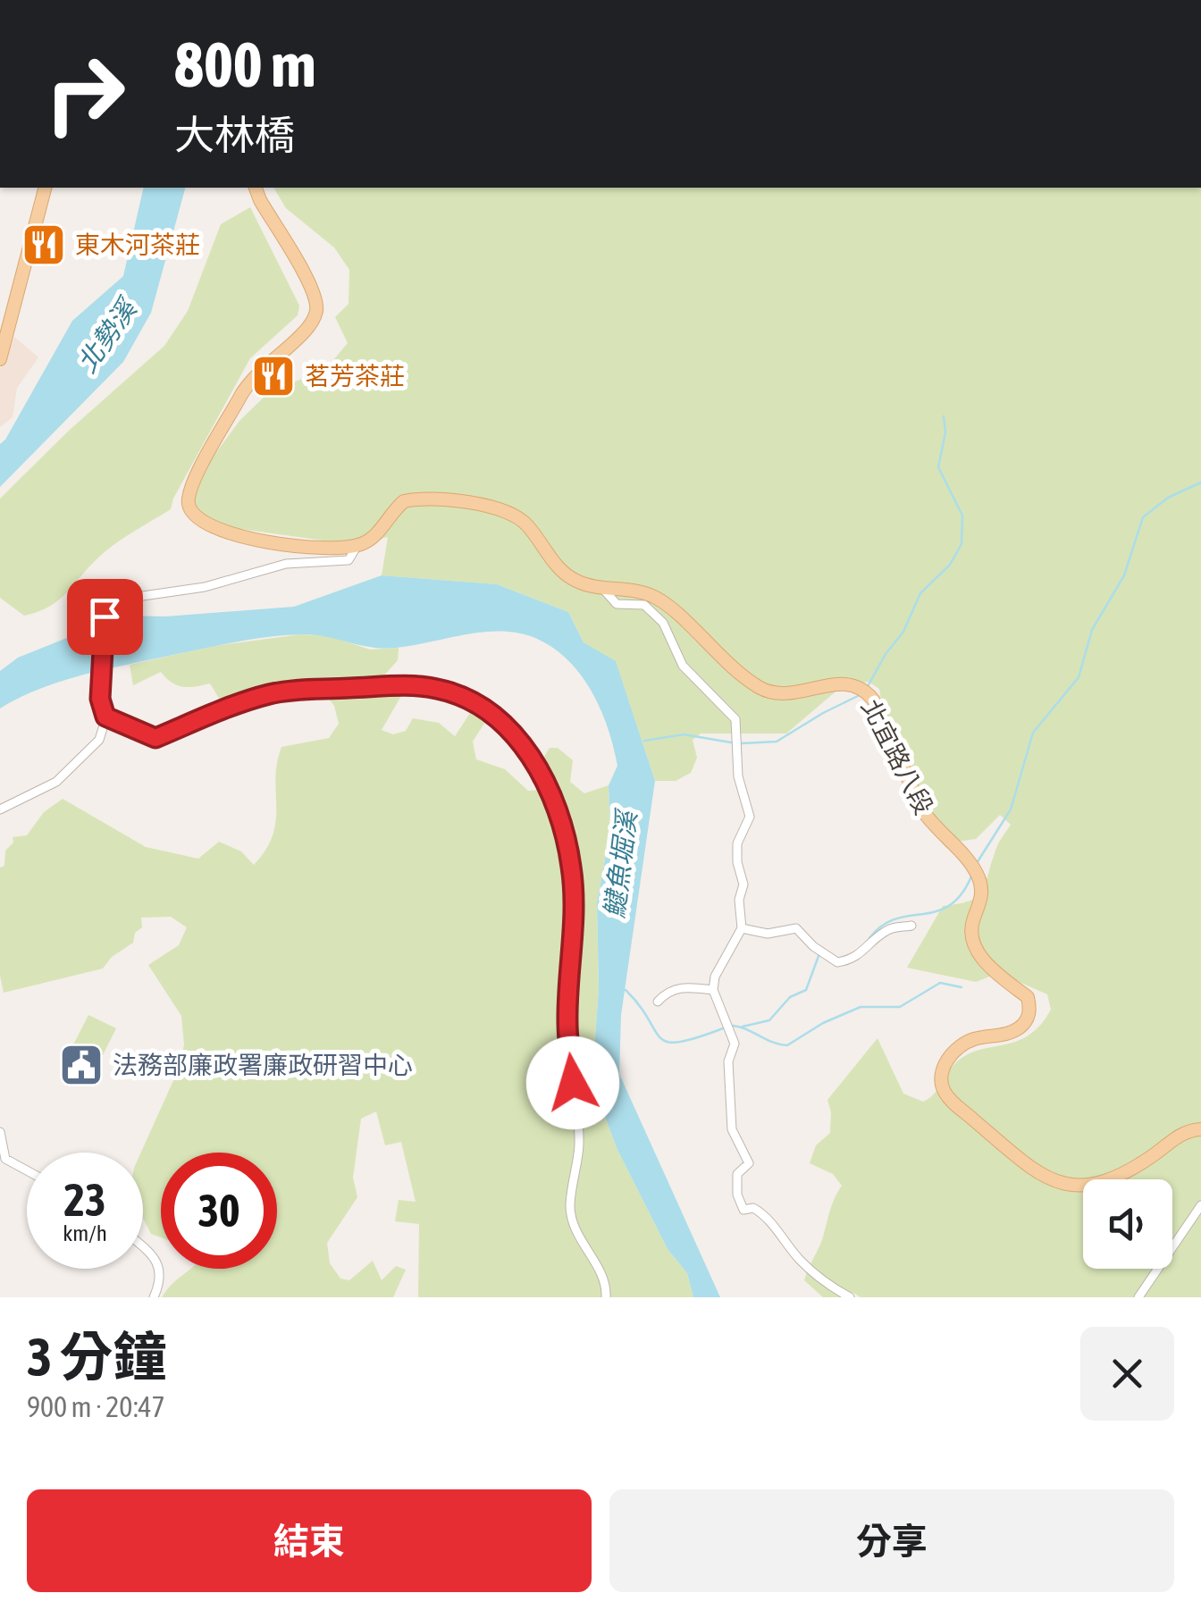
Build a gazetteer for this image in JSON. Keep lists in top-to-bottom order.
{
  "streets": {
    "main road": ["北宜路八段"]
  },
  "water": ["北勢溪", "𩻸魚堀溪"],
  "places": {
    "restaurant": ["東木河茶莊", "茗芳茶莊"],
    "public building": ["法務部廉政署廉政研習中心"]
  },
  "page": {
    "turn": ["800 m", "大林橋"],
    "speed": "23 km/h",
    "limit": "30",
    "heading": ["3 分鐘", "900 m · 20:47"],
    "buttons": ["結束", "分享"]
  }
}
